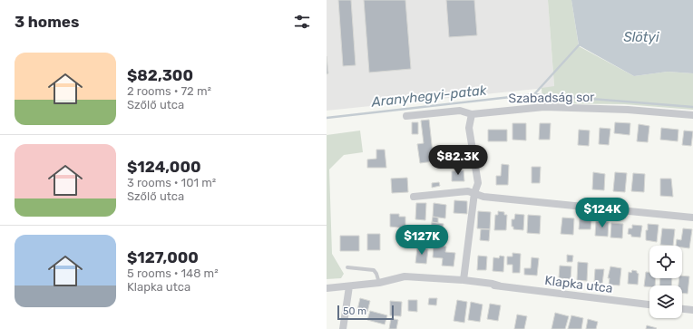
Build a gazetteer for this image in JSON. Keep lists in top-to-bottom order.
{
  "streets": {
    "street": ["Szabadság sor", "Klapka utca"]
  },
  "water": ["Slötyi", "Aranyhegyi-patak"],
  "scale_bar": "50 m",
  "page": {
    "heading": "3 homes",
    "list": [
      {
        "name": "$82,300",
        "note": "2 rooms · 72 m² · Szőlő utca"
      },
      {
        "name": "$124,000",
        "note": "3 rooms · 101 m² · Szőlő utca"
      },
      {
        "name": "$127,000",
        "note": "5 rooms · 148 m² · Klapka utca"
      }
    ],
    "price": ["$82.3K", "$124K", "$127K"],
    "scale": "50 m"
  }
}
